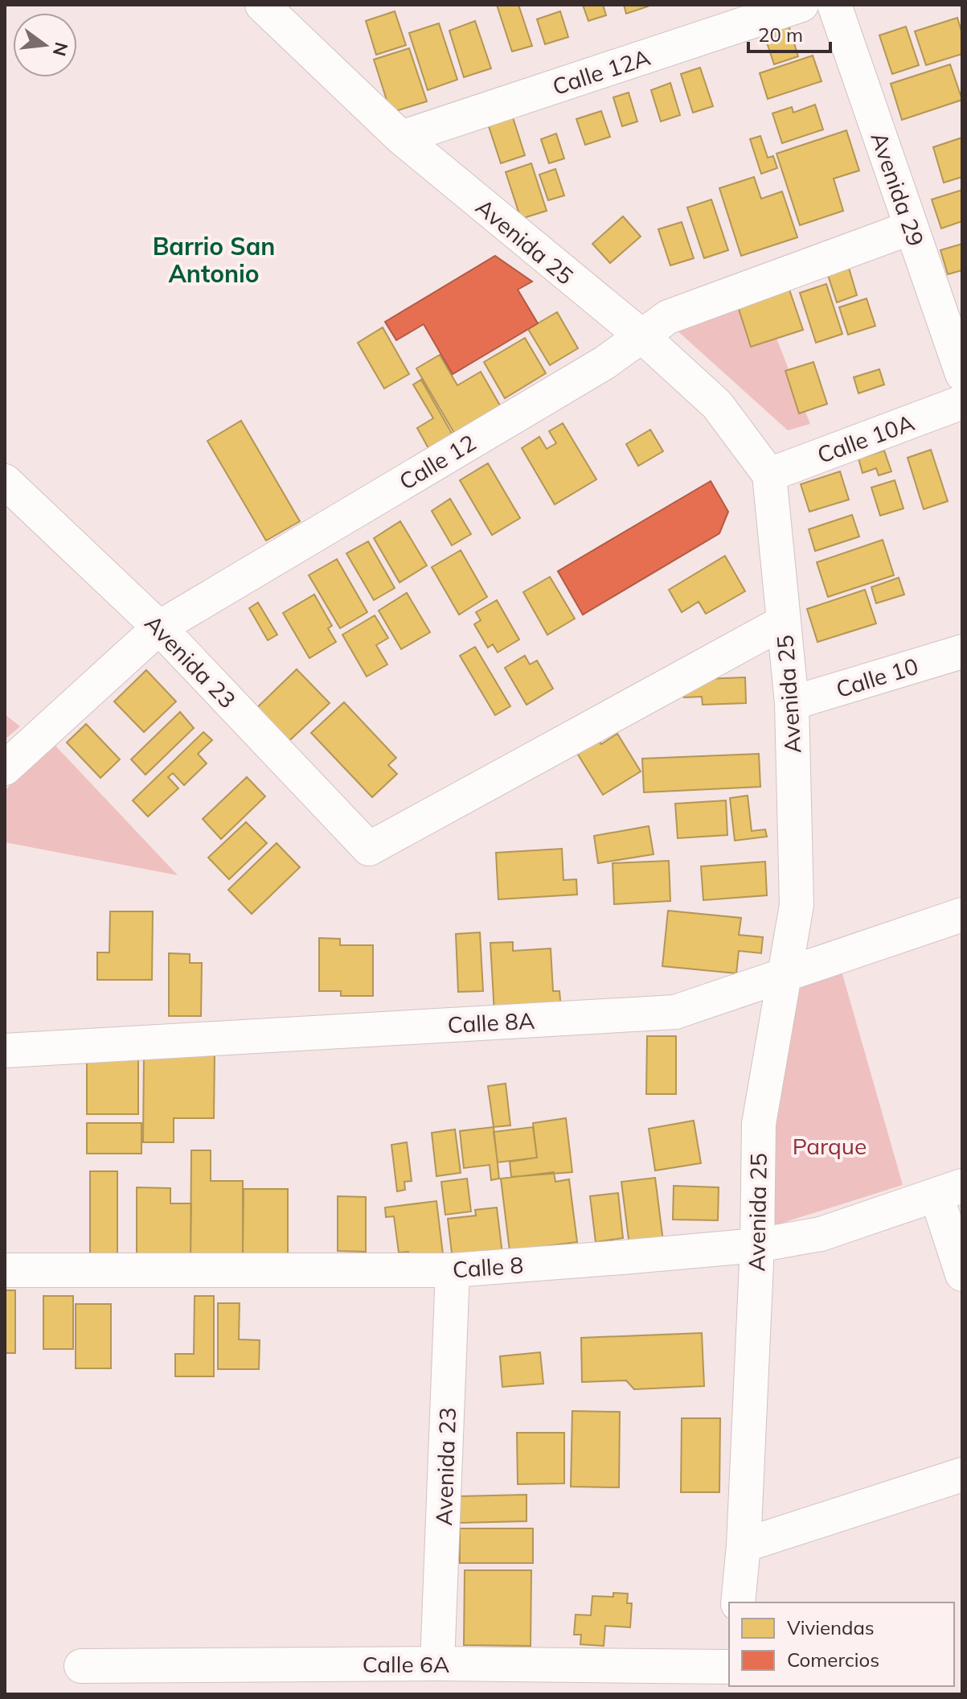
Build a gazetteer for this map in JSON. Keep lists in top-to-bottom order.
{
  "streets": {
    "street": [
      "Calle 12A",
      "Avenida 29",
      "Avenida 25",
      "Calle 10A",
      "Calle 12",
      "Avenida 23",
      "Calle 10",
      "Calle 8A",
      "Calle 8",
      "Calle 6A"
    ]
  },
  "crossings": [
    ["Calle 12A", "Avenida 25"],
    ["Avenida 29", "Calle 12"],
    ["Avenida 25", "Calle 10A"],
    ["Avenida 25", "Calle 12"],
    ["Avenida 25", "Avenida 23"],
    ["Avenida 25", "Calle 10"],
    ["Avenida 25", "Calle 8A"],
    ["Avenida 25", "Calle 8"],
    ["Calle 12", "Avenida 23"],
    ["Avenida 23", "Calle 8"],
    ["Avenida 23", "Calle 6A"]
  ],
  "districts": ["Barrio San Antonio"],
  "parks": ["Parque"],
  "legend": ["Viviendas", "Comercios"],
  "scale_bar": "20 m",
  "north": "right"
}
